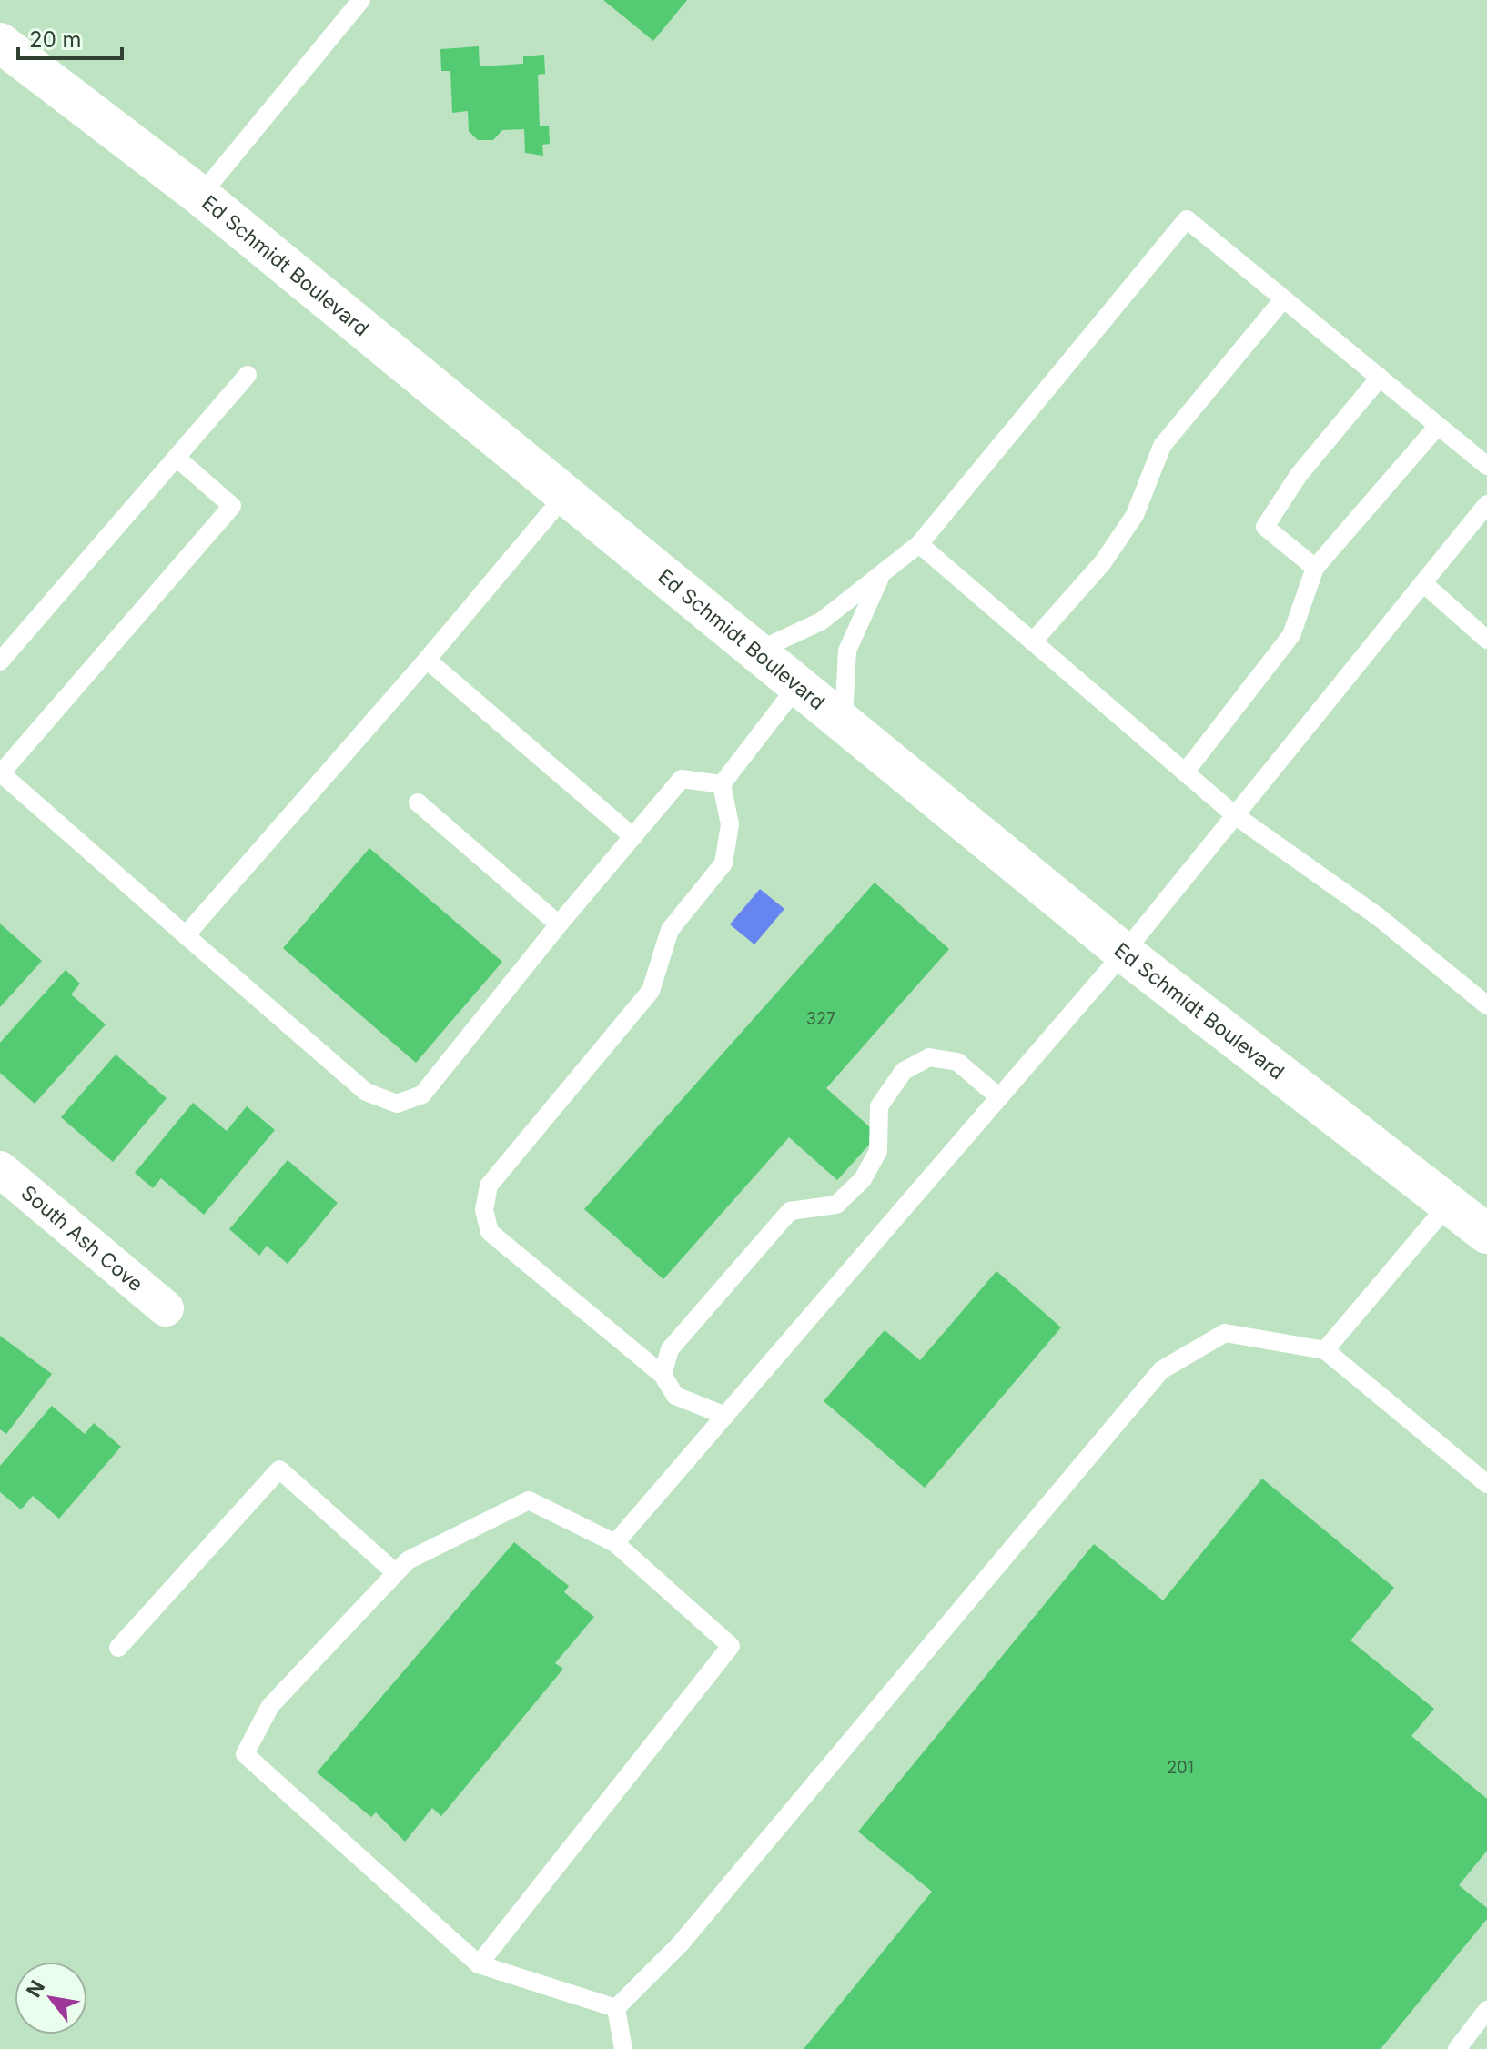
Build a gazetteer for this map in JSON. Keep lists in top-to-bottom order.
{
  "streets": {
    "street": ["Ed Schmidt Boulevard", "South Ash Cove"]
  },
  "house_numbers": ["327", "201"],
  "scale_bar": "20 m",
  "north": "top left"
}
